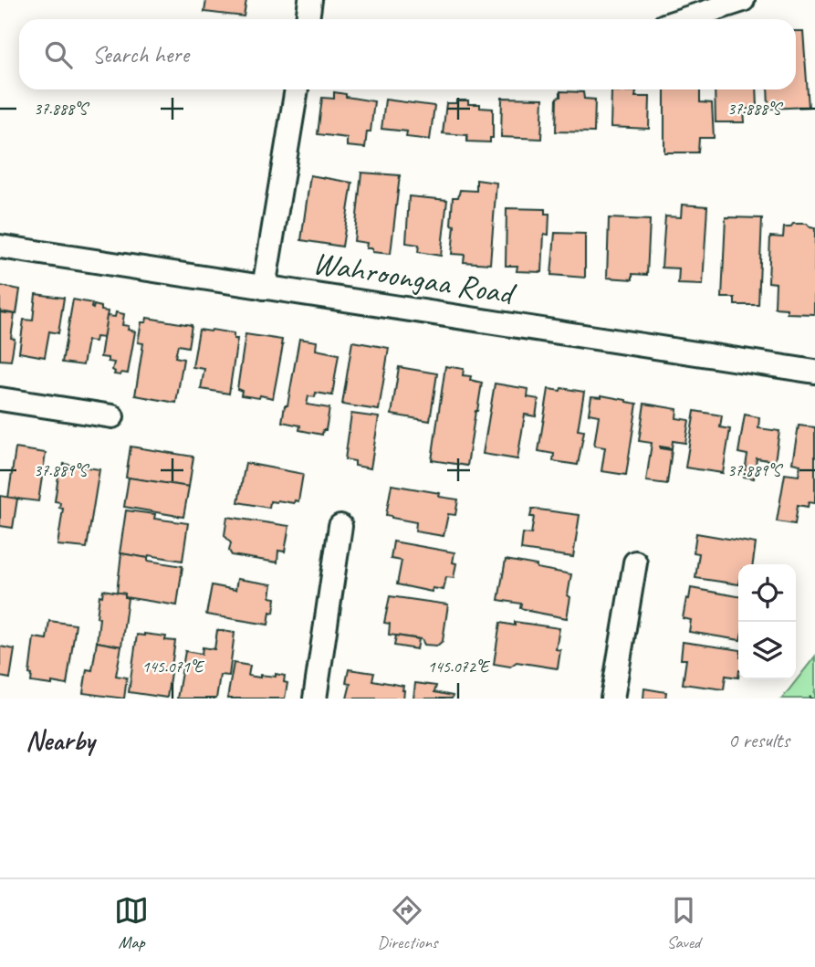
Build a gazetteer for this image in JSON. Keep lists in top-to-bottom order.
{
  "streets": {
    "street": ["Wahroongaa Road"]
  },
  "page": {
    "search": "Search here",
    "heading": ["Nearby", "0 results"],
    "nav": ["Map", "Directions", "Saved"]
  },
  "coordinates": [
    "37.888°S",
    "37.889°S",
    "145.071°E",
    "145.072°E"
  ]
}
